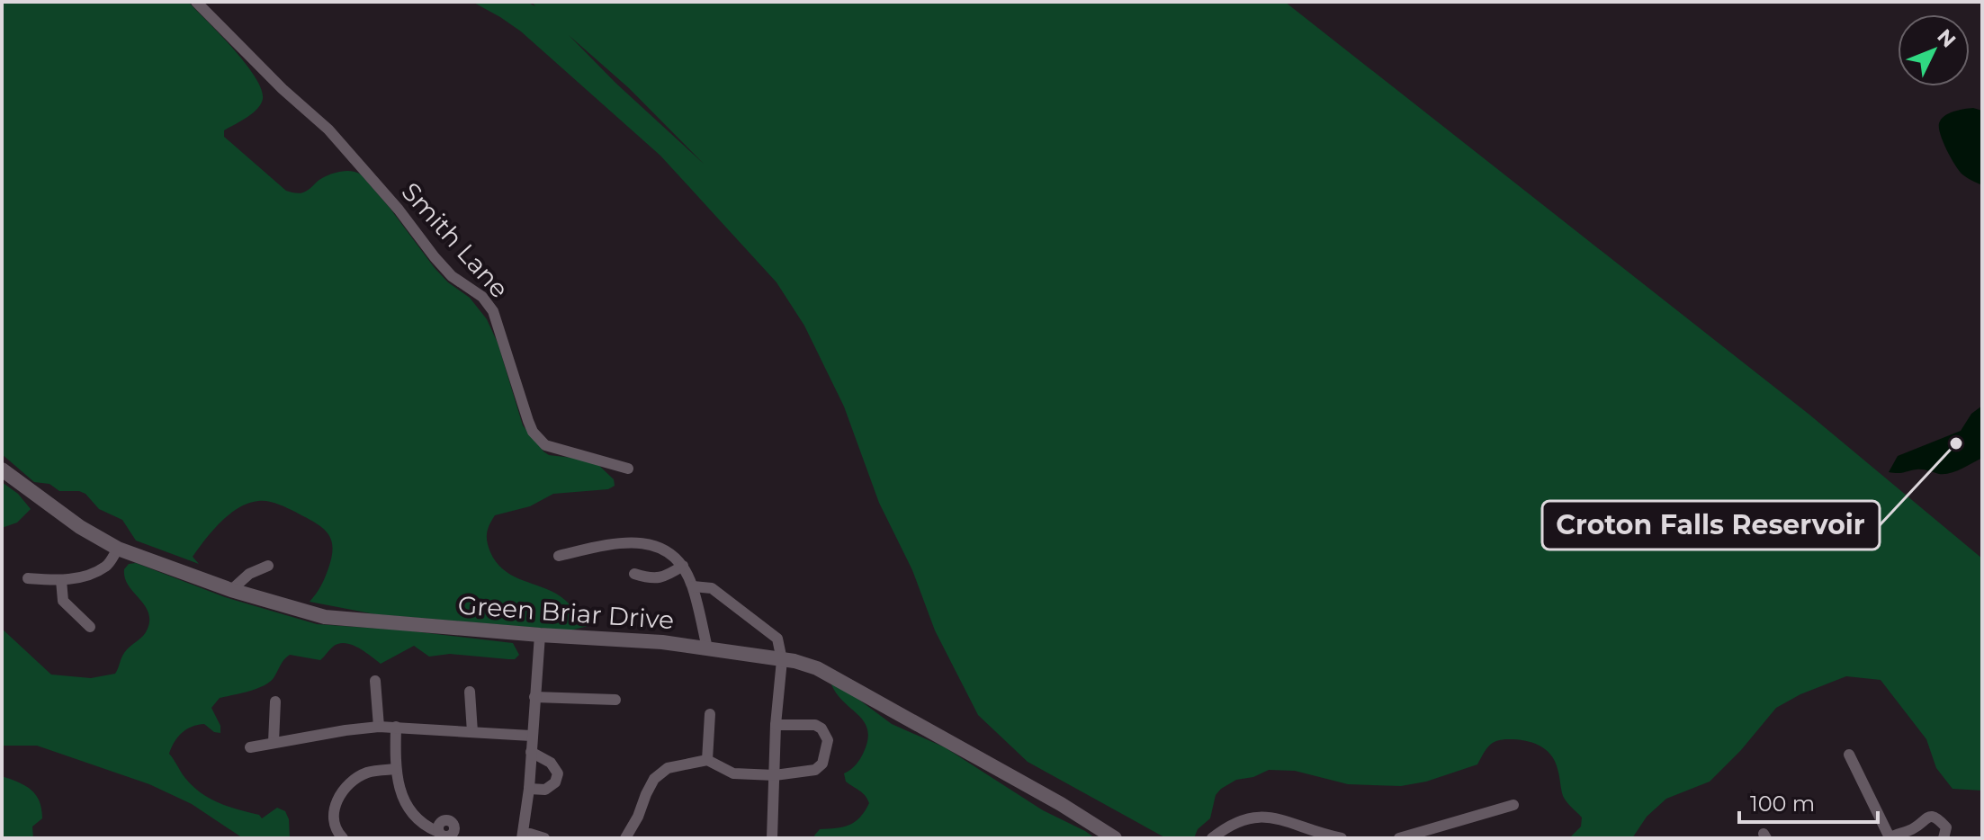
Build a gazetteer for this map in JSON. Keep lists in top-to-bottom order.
{
  "streets": {
    "street": ["Smith Lane", "Green Briar Drive"]
  },
  "places": ["Croton Falls Reservoir"],
  "scale_bar": "100 m",
  "north": "top right"
}
